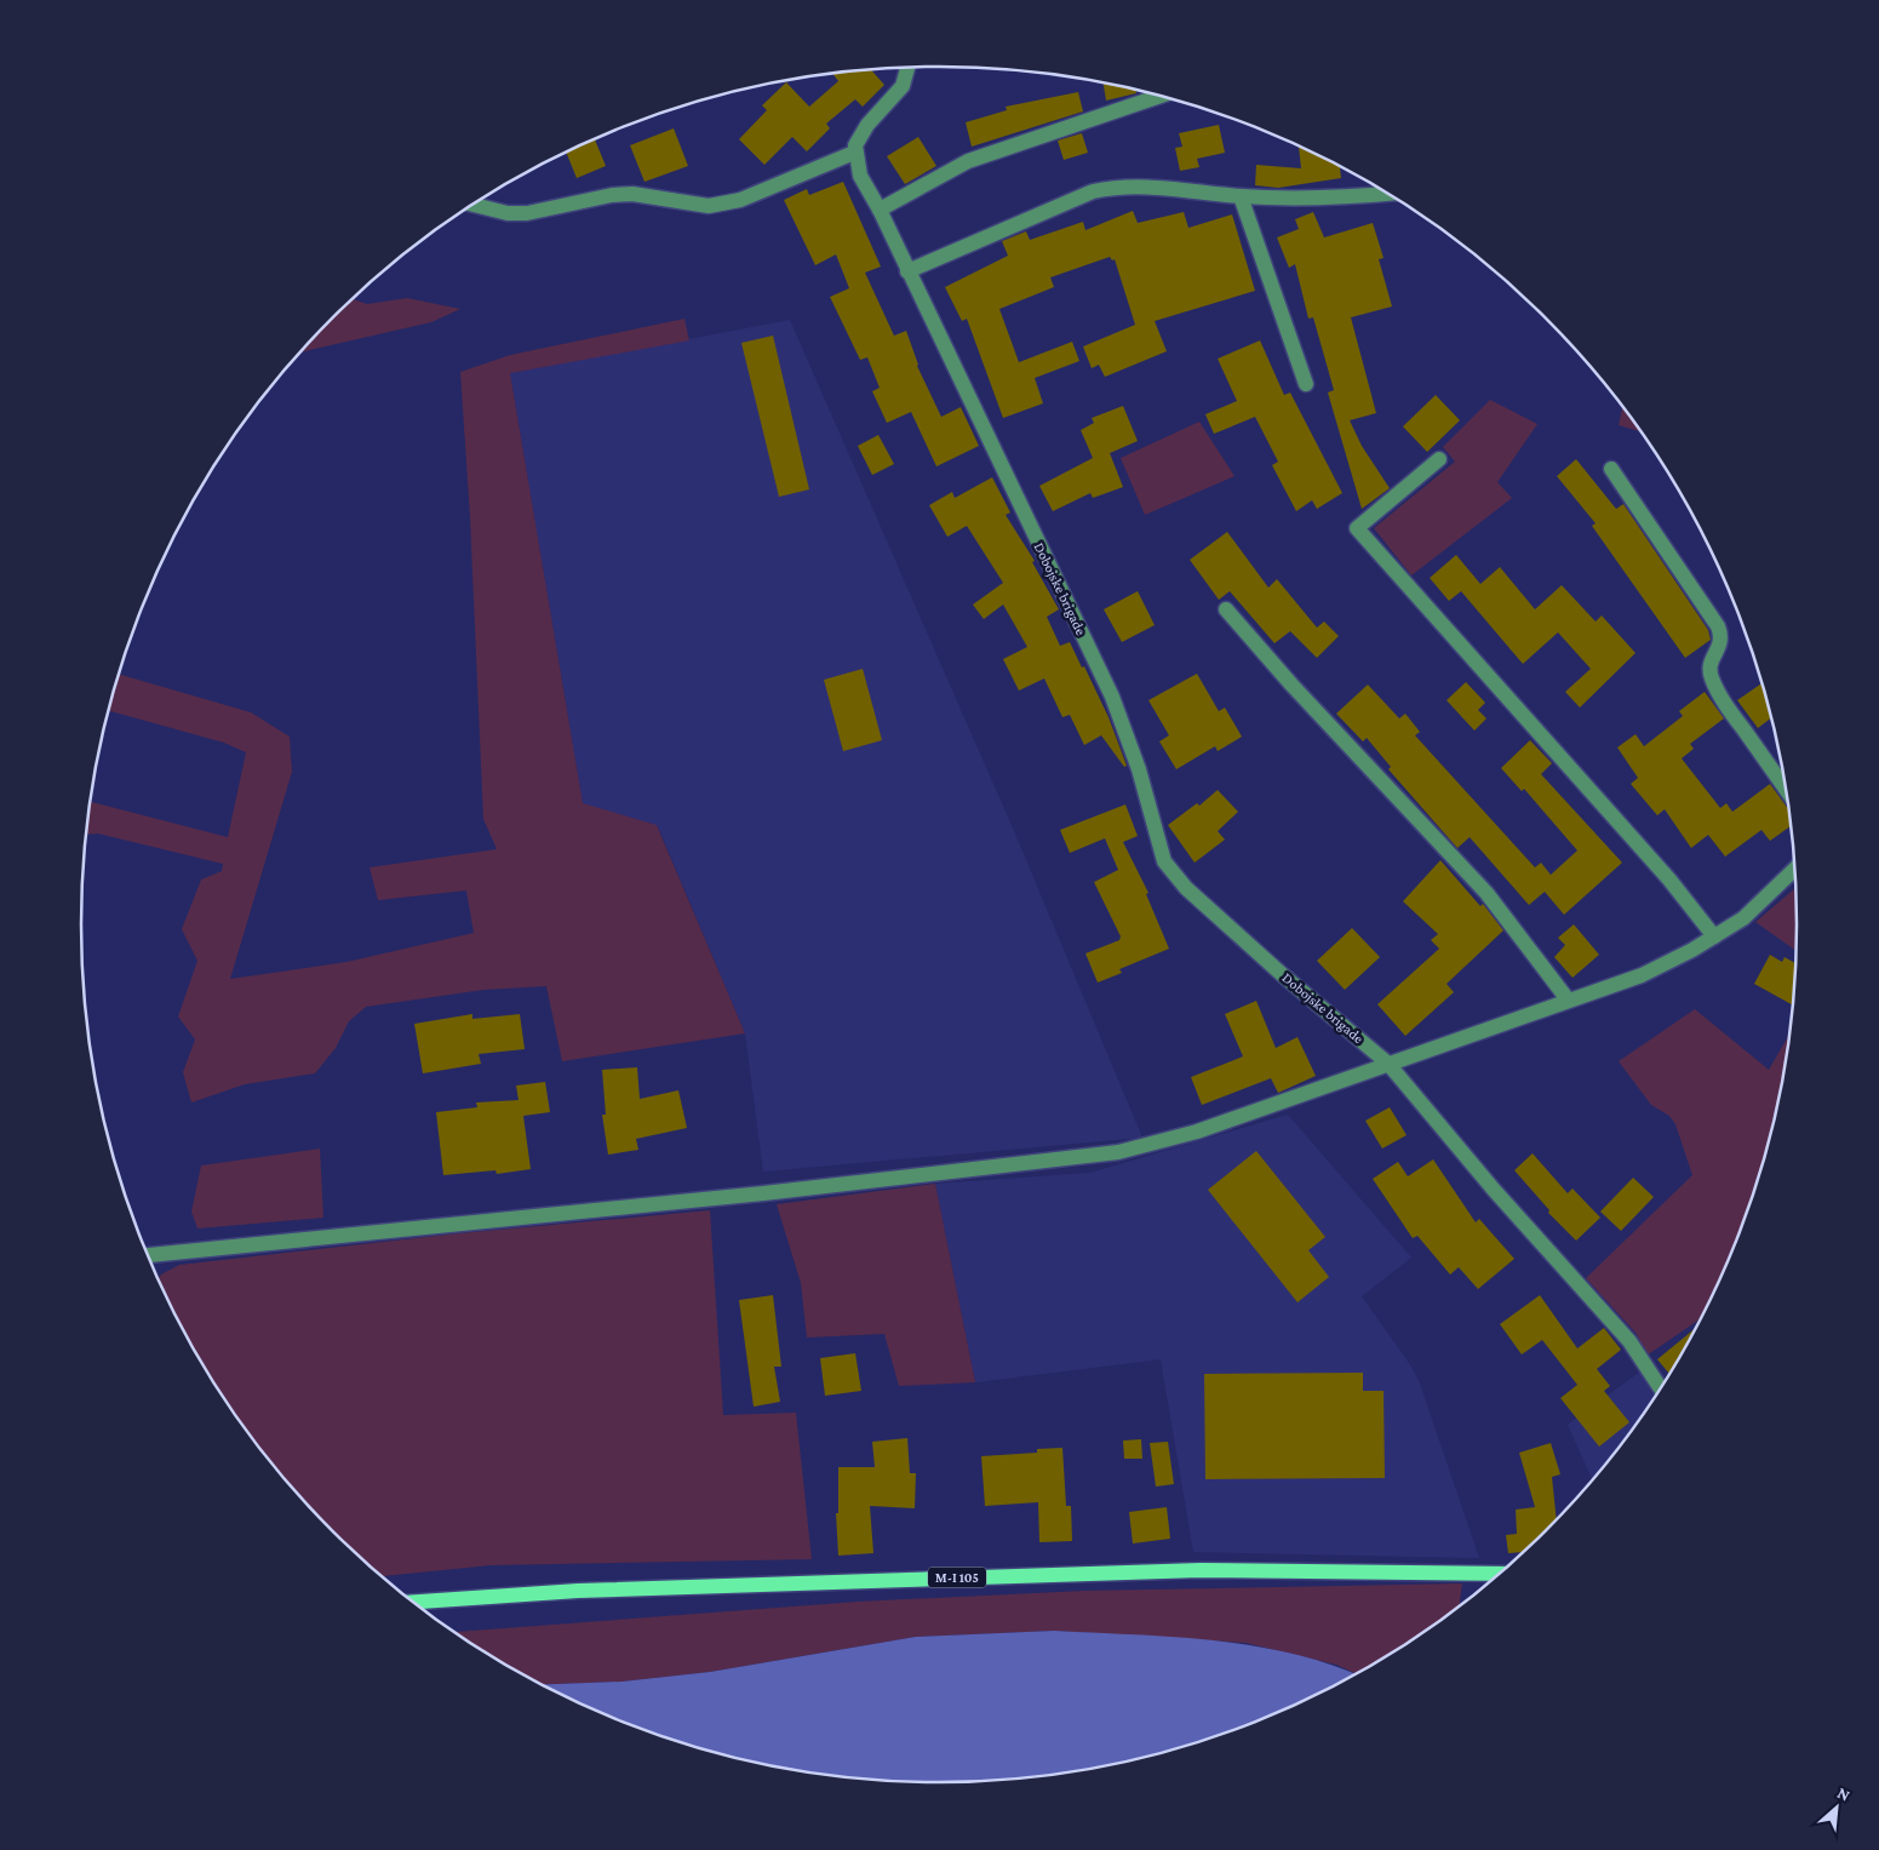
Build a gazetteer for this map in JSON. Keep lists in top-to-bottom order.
{
  "streets": {
    "main road": ["M-I 105"],
    "street": ["Dobojske brigade"]
  },
  "north": "top right"
}
